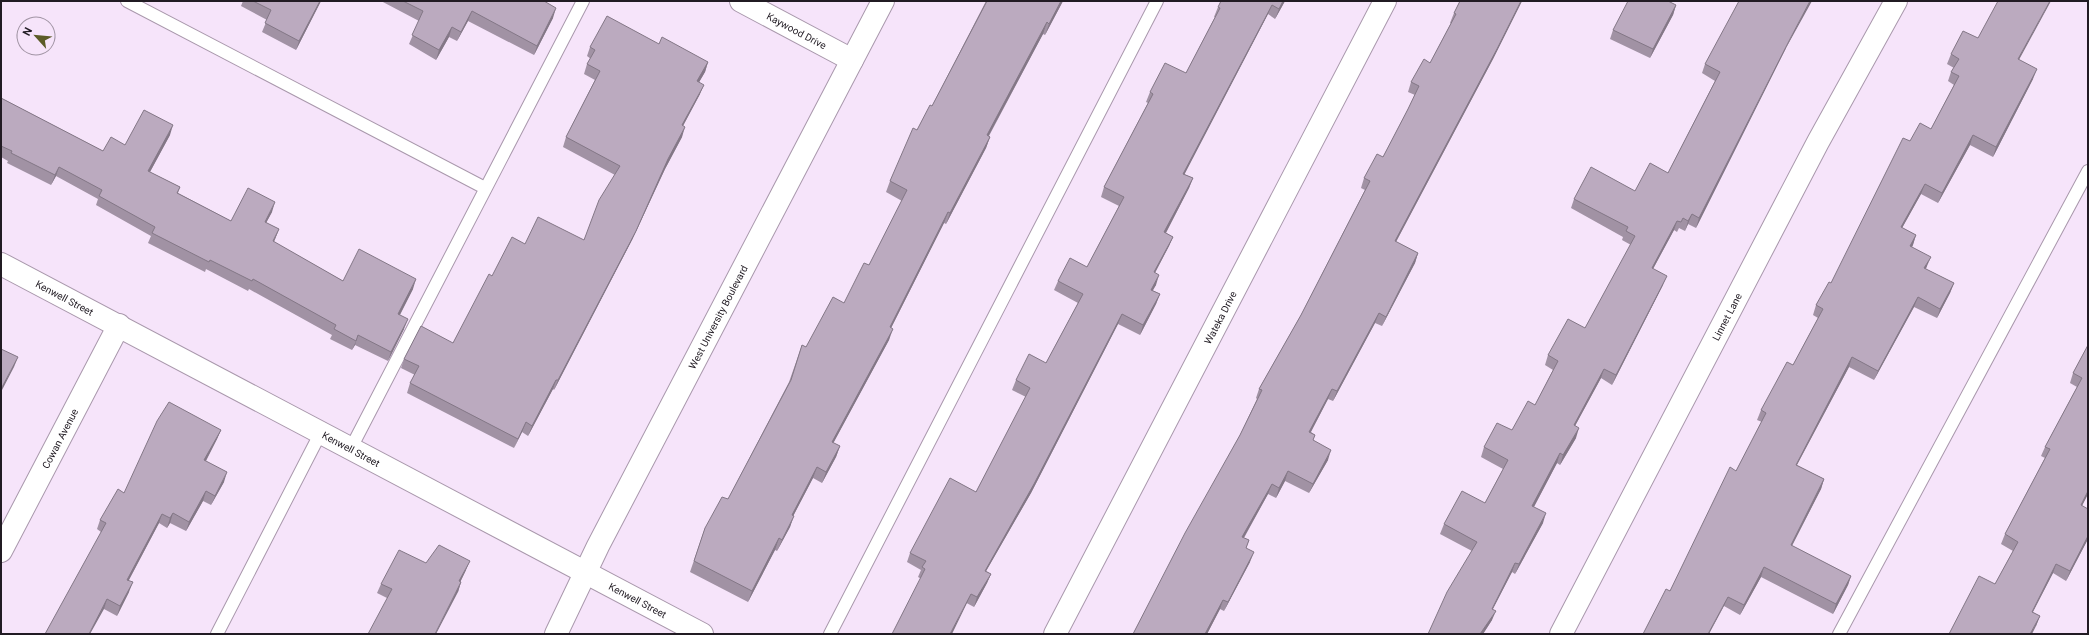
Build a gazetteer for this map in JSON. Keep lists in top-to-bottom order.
{
  "streets": {
    "street": [
      "Kaywood Drive",
      "Kenwell Street",
      "Linnet Lane",
      "West University Boulevard",
      "Wateka Drive",
      "Cowan Avenue"
    ]
  },
  "crossings": [
    ["Kaywood Drive", "West University Boulevard"],
    ["Kenwell Street", "West University Boulevard"],
    ["Kenwell Street", "Cowan Avenue"]
  ],
  "north": "top left"
}
